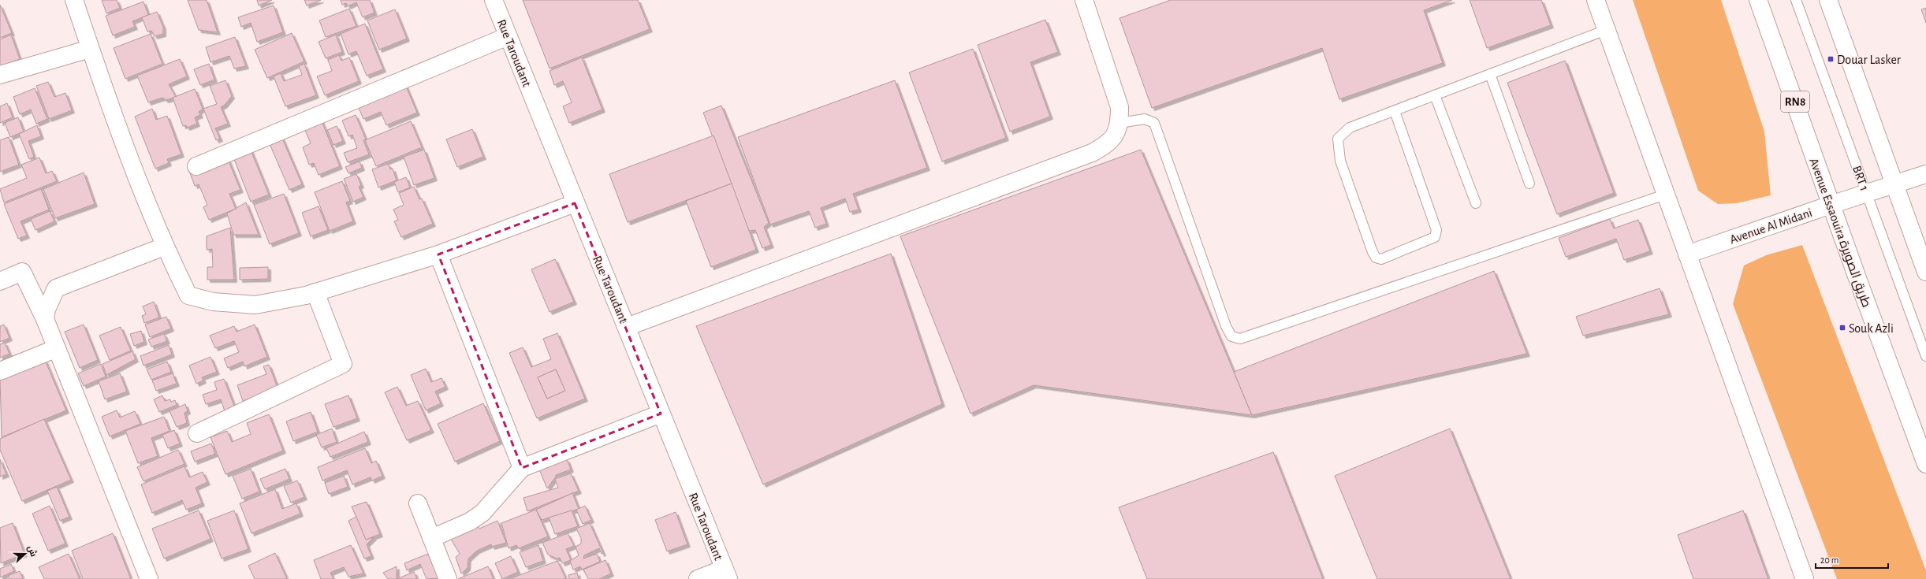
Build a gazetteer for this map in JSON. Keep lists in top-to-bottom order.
{
  "streets": {
    "street": [
      "Rue Taroudant",
      "RN8",
      "Avenue Al Midani",
      "Avenue Essaouira طريق الصويرة"
    ],
    "lane": ["BRT 1"]
  },
  "crossings": [
    ["BRT 1", "Avenue Al Midani"],
    ["Avenue Al Midani", "Avenue Essaouira طريق الصويرة"]
  ],
  "places": {
    "transit": ["Douar Lasker", "Souk Azli"]
  },
  "scale_bar": "20 m",
  "north": "right"
}
